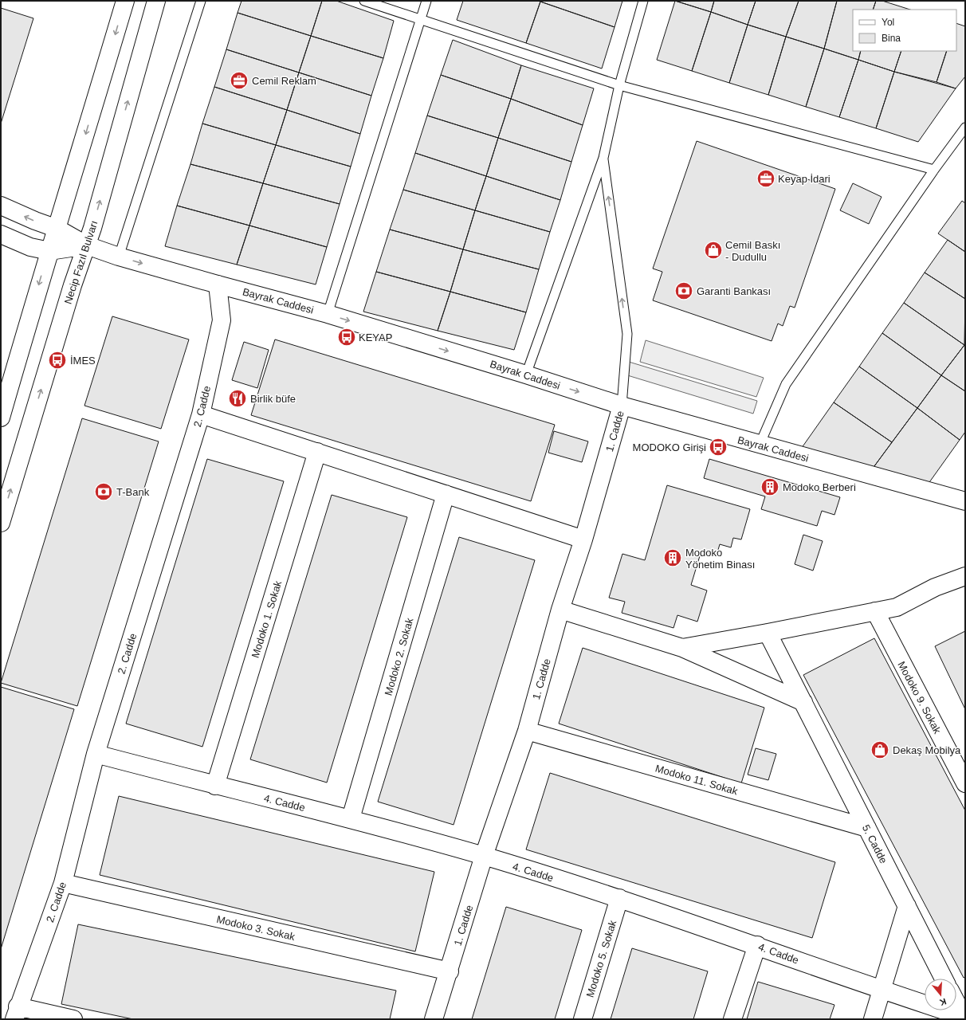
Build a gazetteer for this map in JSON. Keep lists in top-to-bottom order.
{
  "streets": {
    "street": [
      "Necip Fazıl Bulvarı",
      "Bayrak Caddesi",
      "2. Cadde",
      "1. Cadde",
      "Modoko 1. Sokak",
      "Modoko 2. Sokak",
      "Modoko 9. Sokak",
      "Modoko 11. Sokak",
      "4. Cadde",
      "5. Cadde",
      "Modoko 3. Sokak",
      "Modoko 5. Sokak"
    ]
  },
  "crossings": [
    ["Necip Fazıl Bulvarı", "Bayrak Caddesi"],
    ["Bayrak Caddesi", "2. Cadde"],
    ["Bayrak Caddesi", "1. Cadde"],
    ["2. Cadde", "4. Cadde"],
    ["2. Cadde", "Modoko 3. Sokak"],
    ["1. Cadde", "Modoko 11. Sokak"],
    ["1. Cadde", "4. Cadde"],
    ["1. Cadde", "Modoko 3. Sokak"],
    ["Modoko 1. Sokak", "4. Cadde"],
    ["Modoko 2. Sokak", "4. Cadde"],
    ["Modoko 11. Sokak", "5. Cadde"],
    ["4. Cadde", "Modoko 5. Sokak"]
  ],
  "places": {
    "office": ["Cemil Reklam", "Keyap İdari"],
    "shop": ["Cemil Baskı - Dudullu", "Dekaş Mobilya"],
    "bank": ["Garanti Bankası", "T-Bank"],
    "bus stop": ["KEYAP", "İMES", "MODOKO Girişi"],
    "restaurant": ["Birlik büfe"],
    "building": ["Modoko Berberi", "Modoko Yönetim Binası"]
  },
  "legend": ["Yol", "Bina"],
  "north": "bottom"
}
